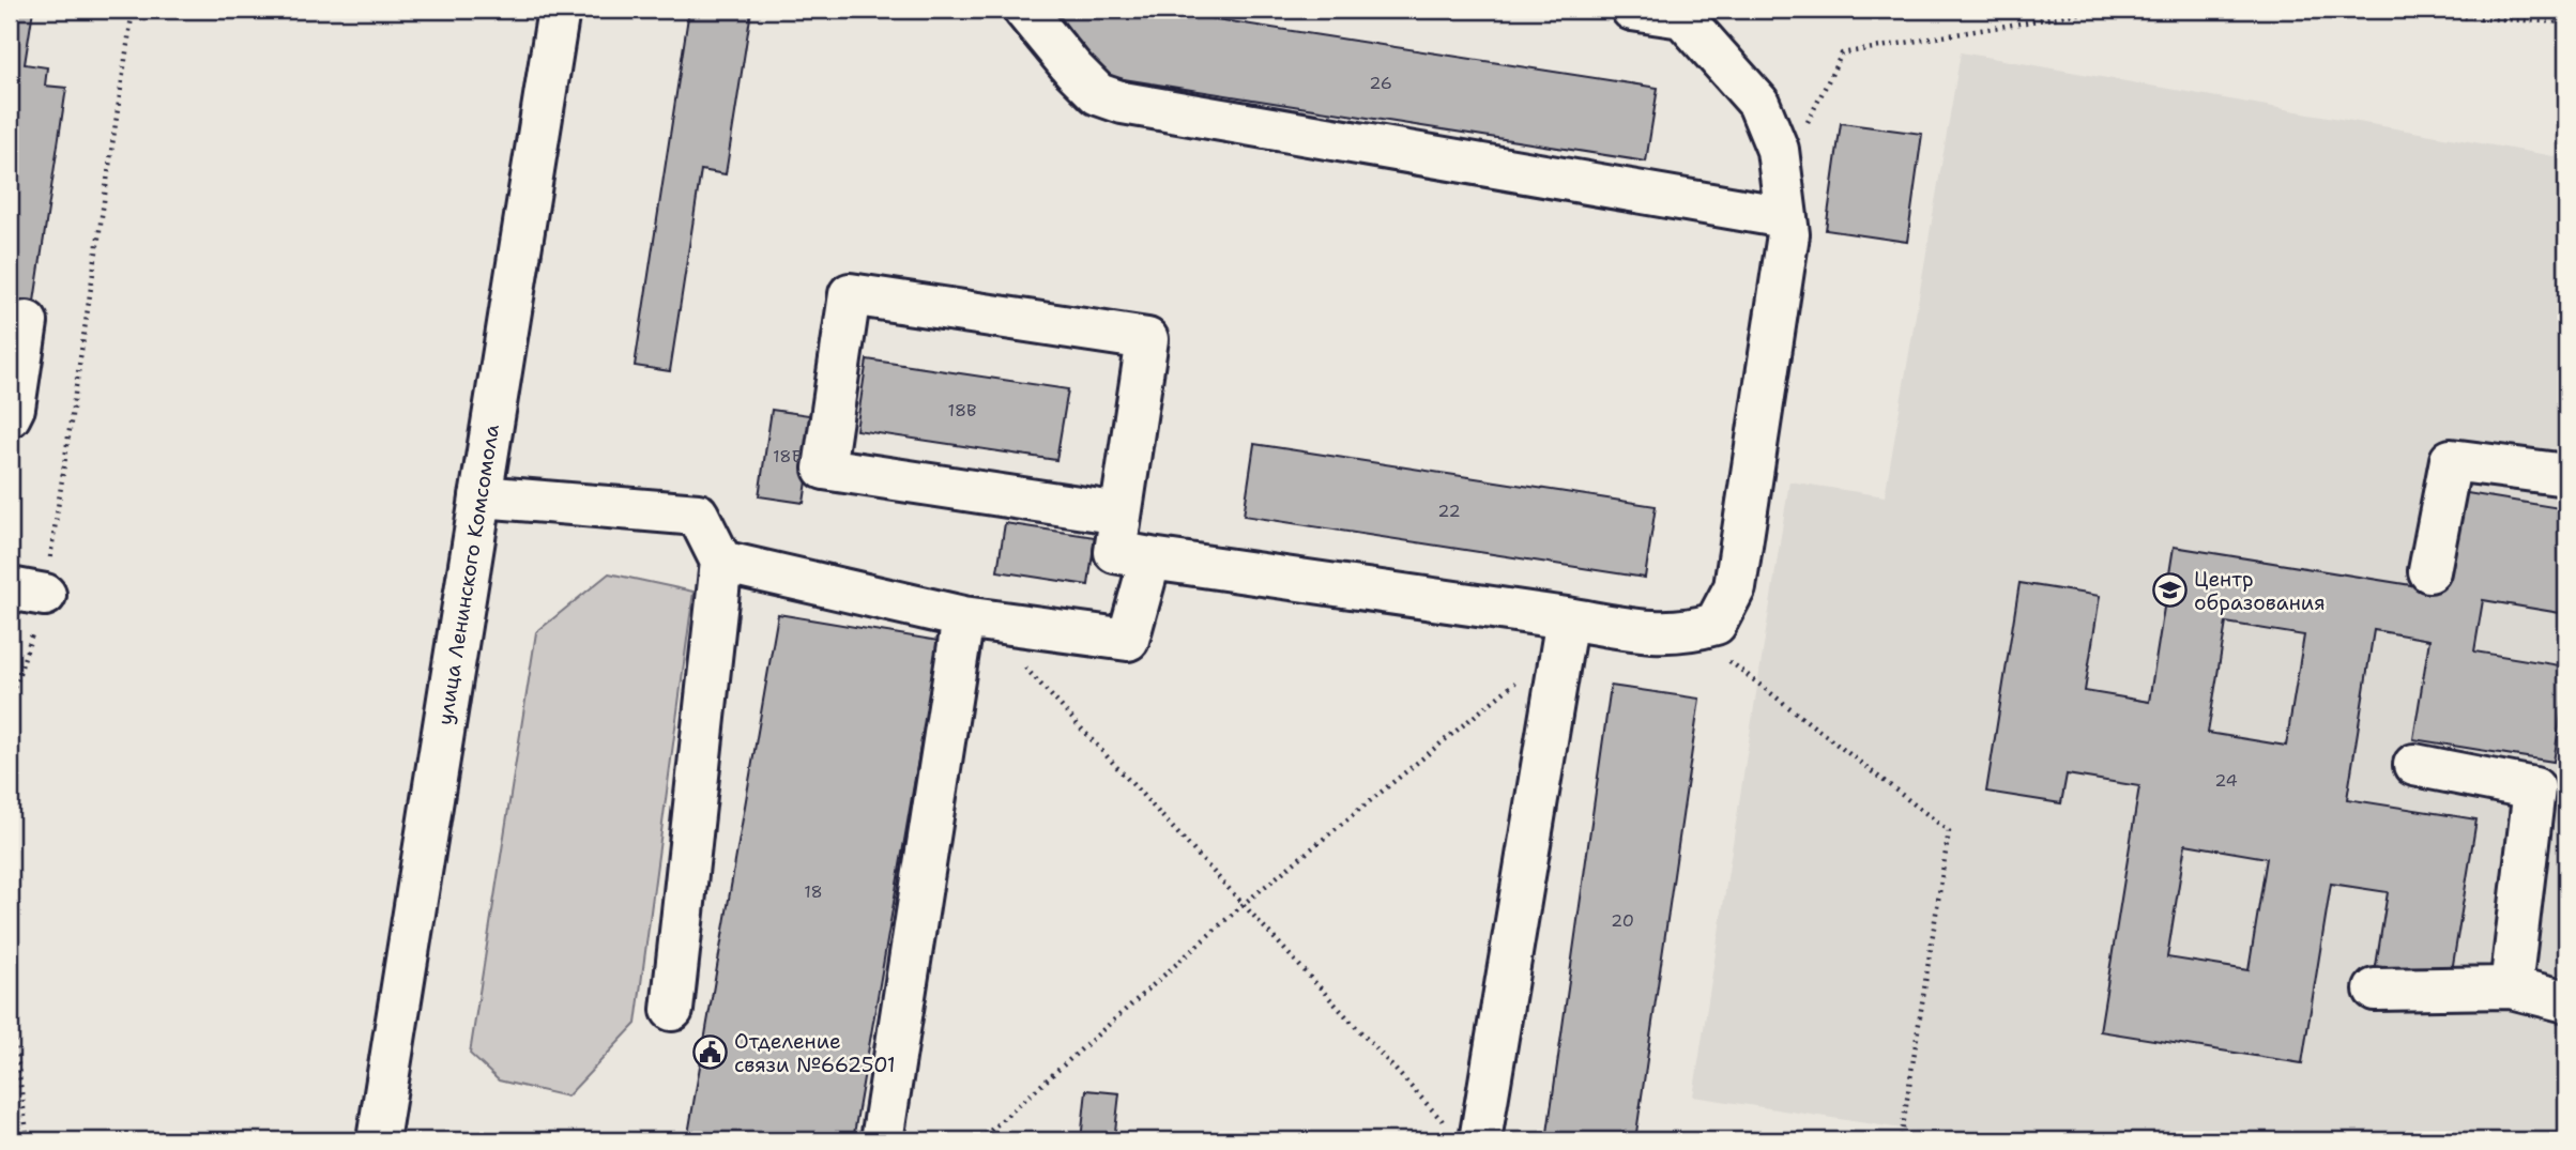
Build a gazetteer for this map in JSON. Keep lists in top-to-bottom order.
{
  "streets": {
    "main road": ["улица Ленинского Комсомола"]
  },
  "places": {
    "school or university": ["Центр образования"],
    "public building": ["Отделение связи №662501"]
  },
  "house_numbers": [
    "26",
    "18В",
    "18Б",
    "22",
    "24",
    "18",
    "20"
  ]
}
